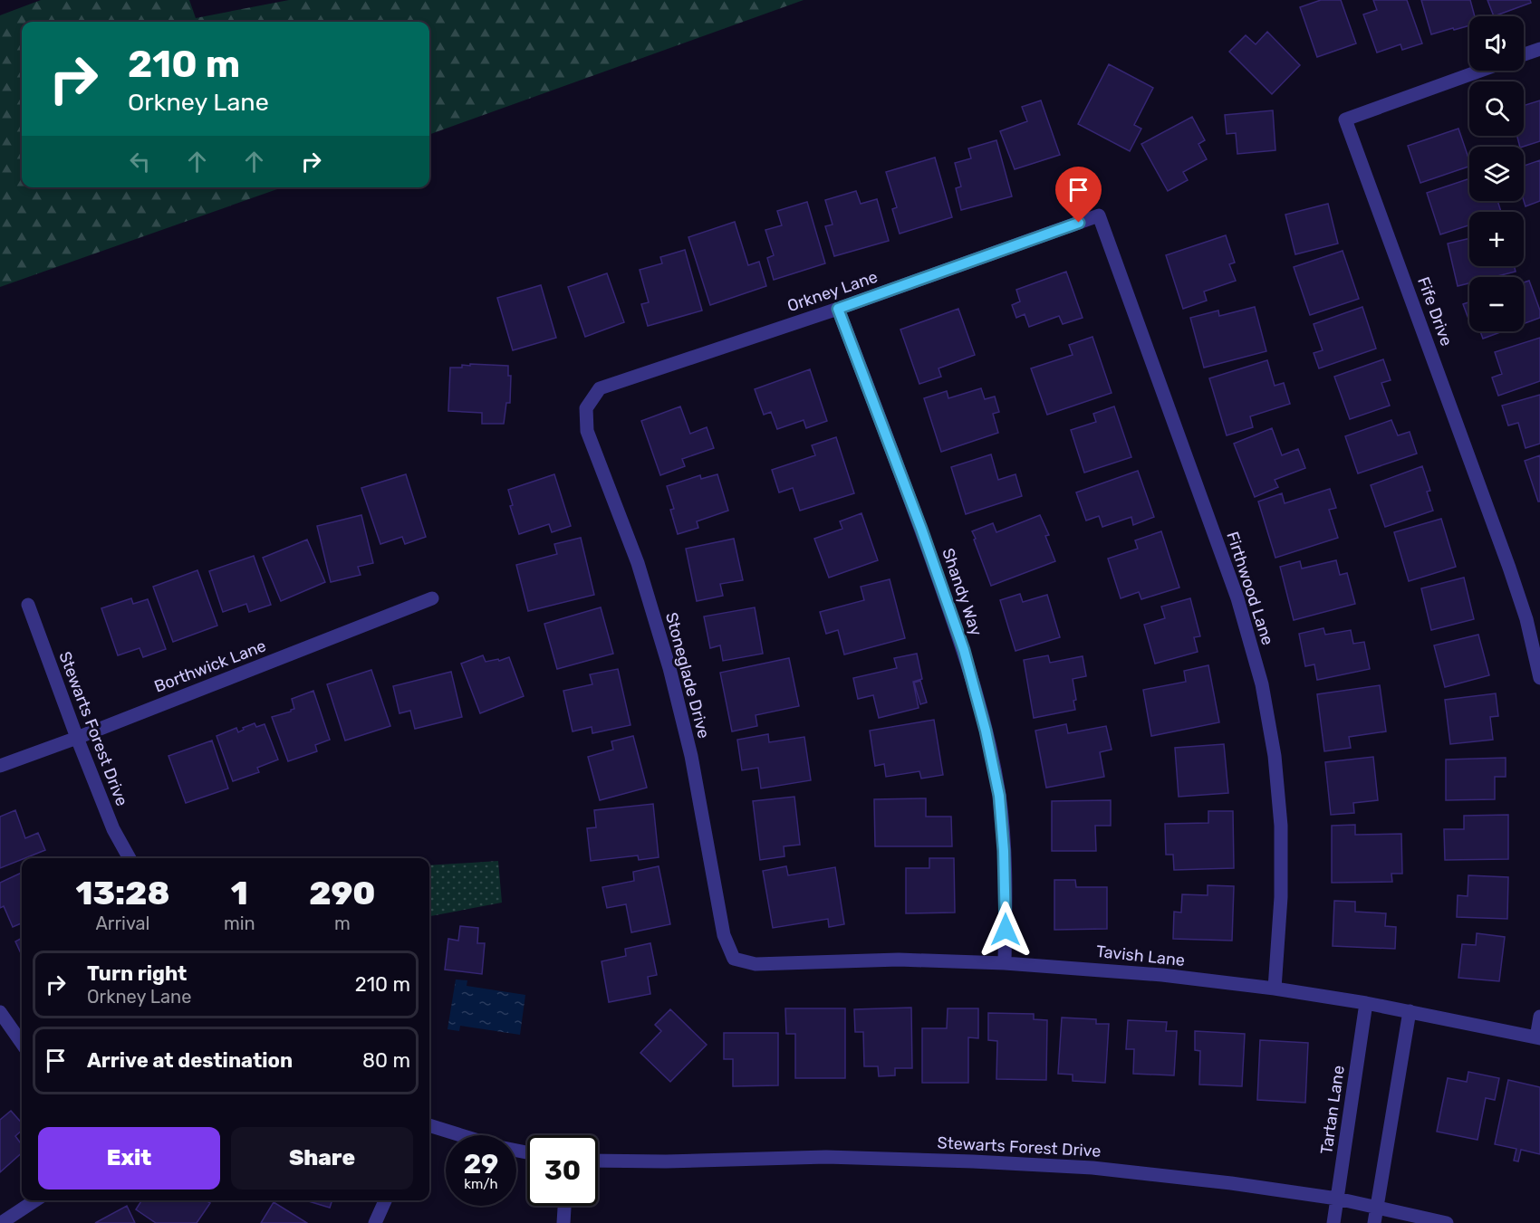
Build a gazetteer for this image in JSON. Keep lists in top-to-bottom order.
{
  "streets": {
    "street": [
      "Orkney Lane",
      "Fife Drive",
      "Firthwood Lane",
      "Shandy Way",
      "Borthwick Lane",
      "Stoneglade Drive",
      "Stewarts Forest Drive",
      "Tavish Lane",
      "Tartan Lane"
    ]
  },
  "crossings": [
    ["Orkney Lane", "Firthwood Lane"],
    ["Orkney Lane", "Shandy Way"],
    ["Orkney Lane", "Stoneglade Drive"],
    ["Firthwood Lane", "Tavish Lane"],
    ["Shandy Way", "Tavish Lane"],
    ["Borthwick Lane", "Stewarts Forest Drive"],
    ["Stoneglade Drive", "Tavish Lane"],
    ["Stewarts Forest Drive", "Tartan Lane"],
    ["Tavish Lane", "Tartan Lane"]
  ],
  "page": {
    "map_buttons": ["+", "−"],
    "turn": ["210 m", "Orkney Lane"],
    "eta": [
      "13:28",
      "Arrival",
      "1",
      "min",
      "290",
      "m"
    ],
    "list": [
      {
        "name": "Turn right",
        "note": "Orkney Lane",
        "value": "210 m"
      },
      {
        "name": "Arrive at destination",
        "value": "80 m"
      }
    ],
    "buttons": ["Exit", "Share"],
    "speed": "29 km/h",
    "limit": "30"
  }
}
